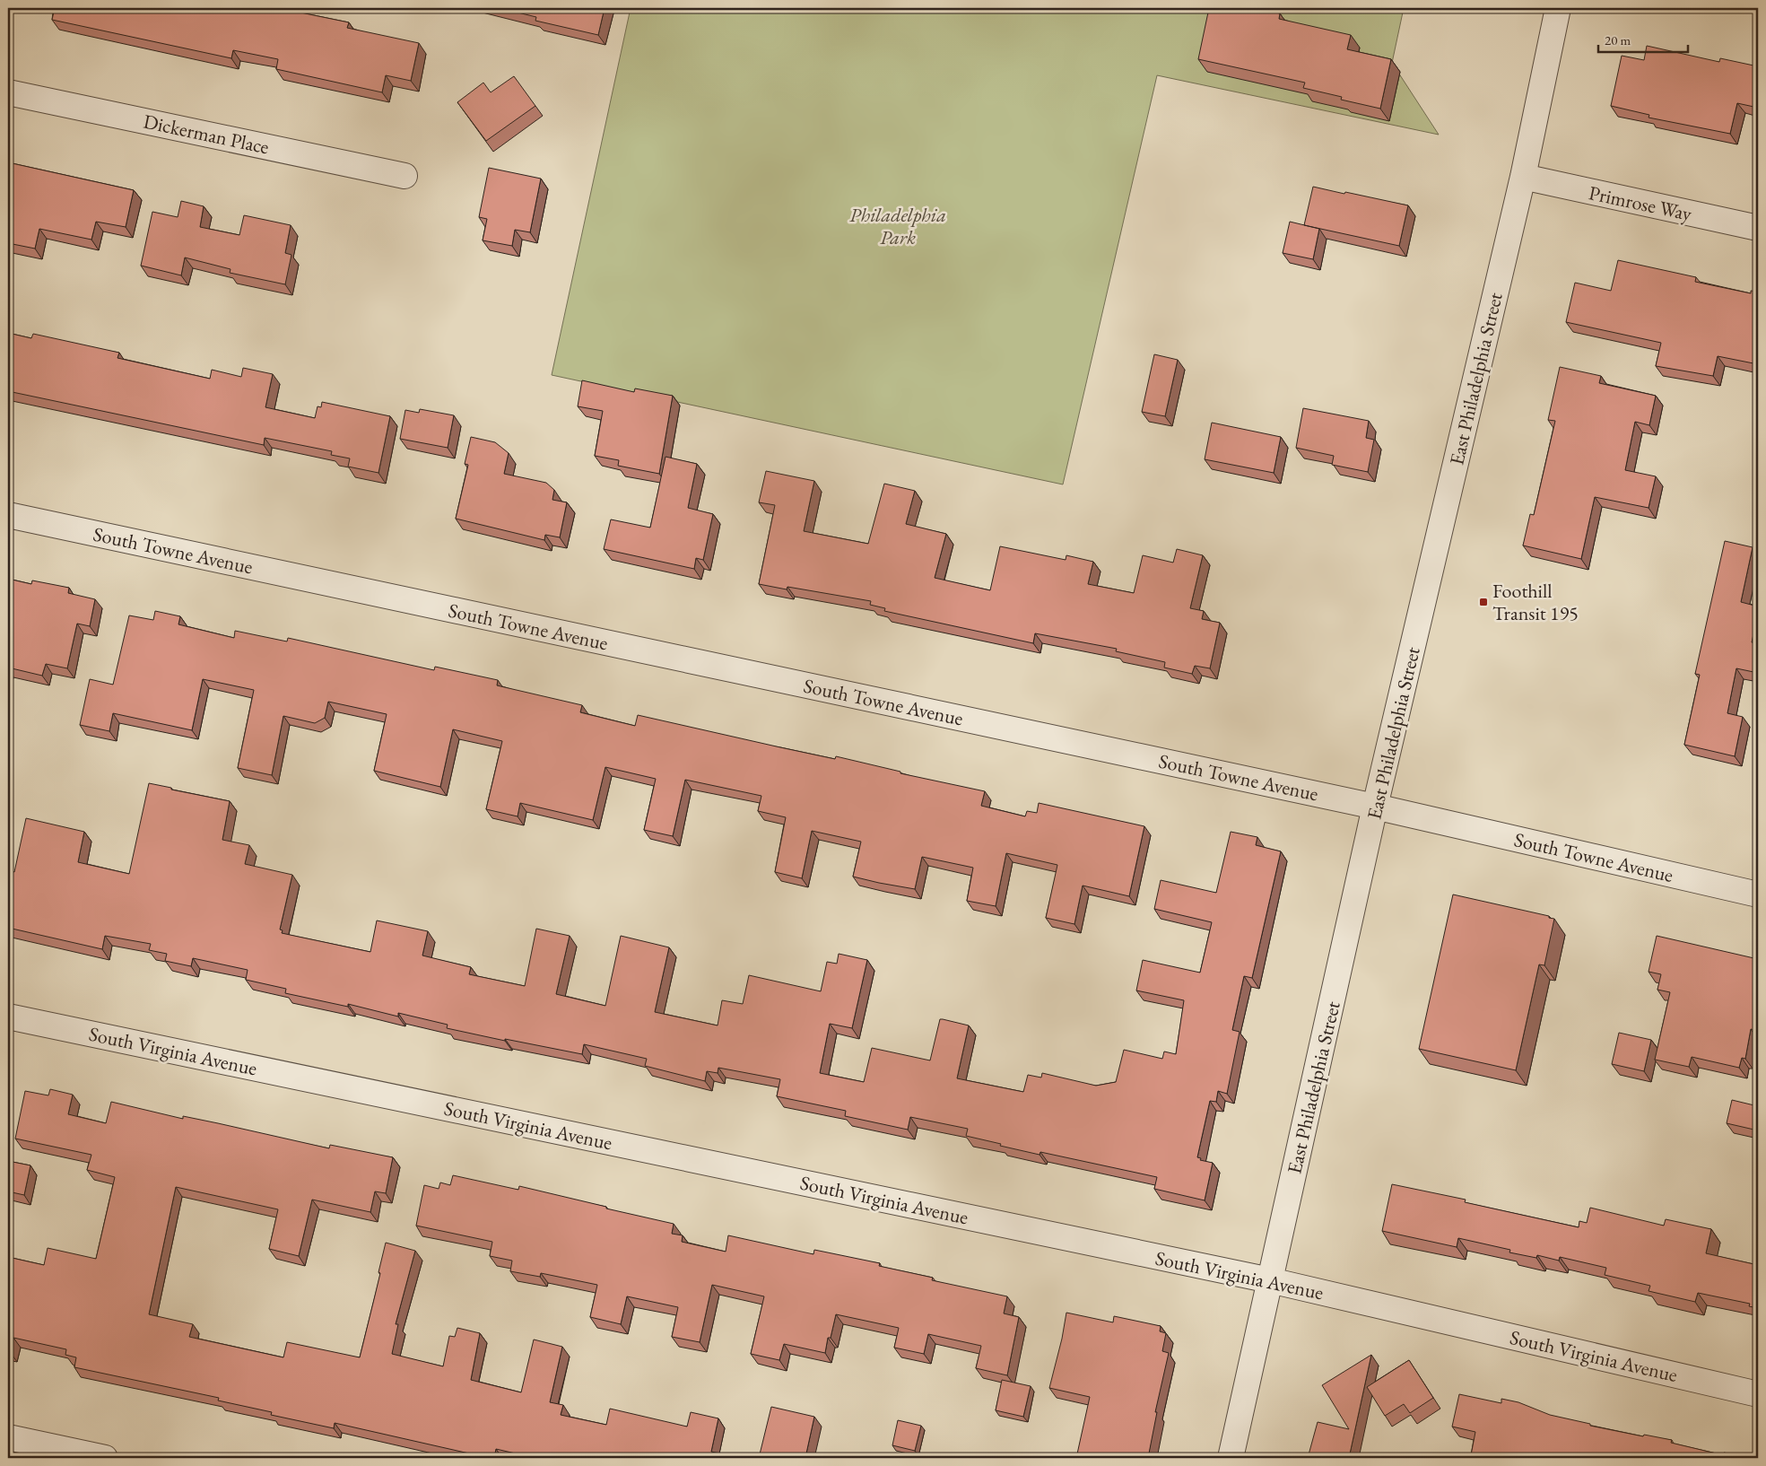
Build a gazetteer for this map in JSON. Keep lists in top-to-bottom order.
{
  "streets": {
    "street": [
      "Dickerman Place",
      "Primrose Way",
      "East Philadelphia Street",
      "South Towne Avenue",
      "South Virginia Avenue"
    ]
  },
  "crossings": [
    ["Primrose Way", "East Philadelphia Street"],
    ["East Philadelphia Street", "South Towne Avenue"],
    ["East Philadelphia Street", "South Virginia Avenue"]
  ],
  "parks": ["Philadelphia Park"],
  "places": {
    "transit": ["Foothill Transit 195"]
  },
  "scale_bar": "20 m"
}
